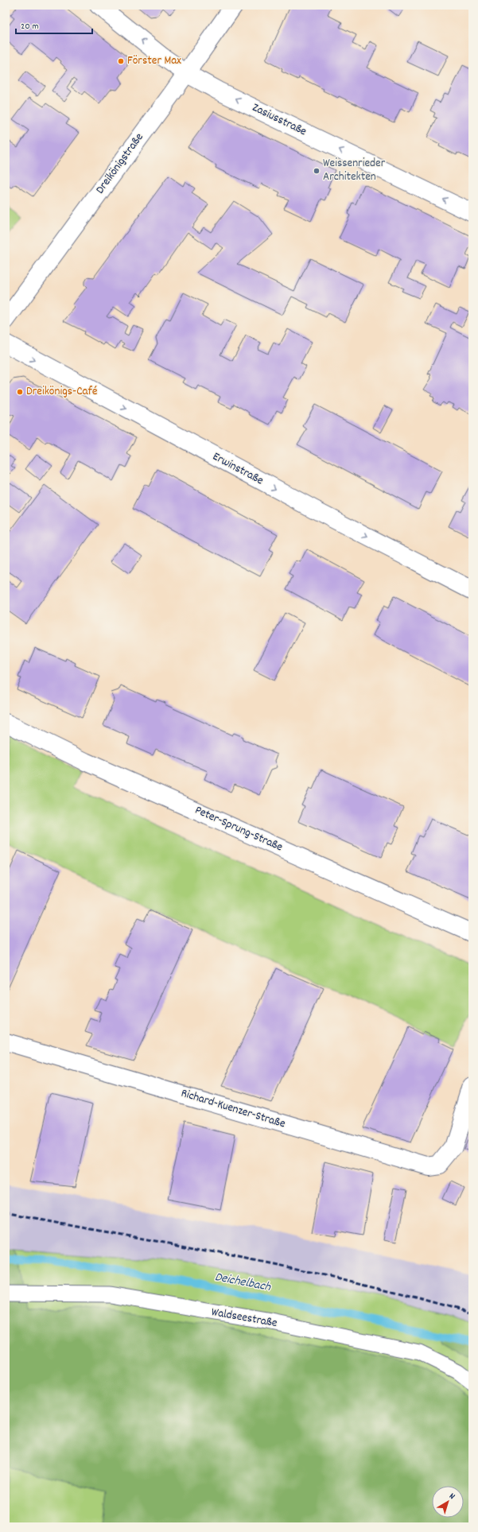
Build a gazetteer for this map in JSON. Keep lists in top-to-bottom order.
{
  "streets": {
    "street": [
      "Zasiusstraße",
      "Dreikönigstraße",
      "Erwinstraße",
      "Peter-Sprung-Straße",
      "Richard-Kuenzer-Straße"
    ],
    "lane": ["Waldseestraße"]
  },
  "crossings": [
    ["Zasiusstraße", "Dreikönigstraße"]
  ],
  "one_way": ["Zasiusstraße", "Erwinstraße"],
  "water": ["Deichelbach"],
  "places": ["Förster Max", "Weissenrieder Architekten", "Dreikönigs-Café"],
  "scale_bar": "20 m",
  "north": "top right"
}
